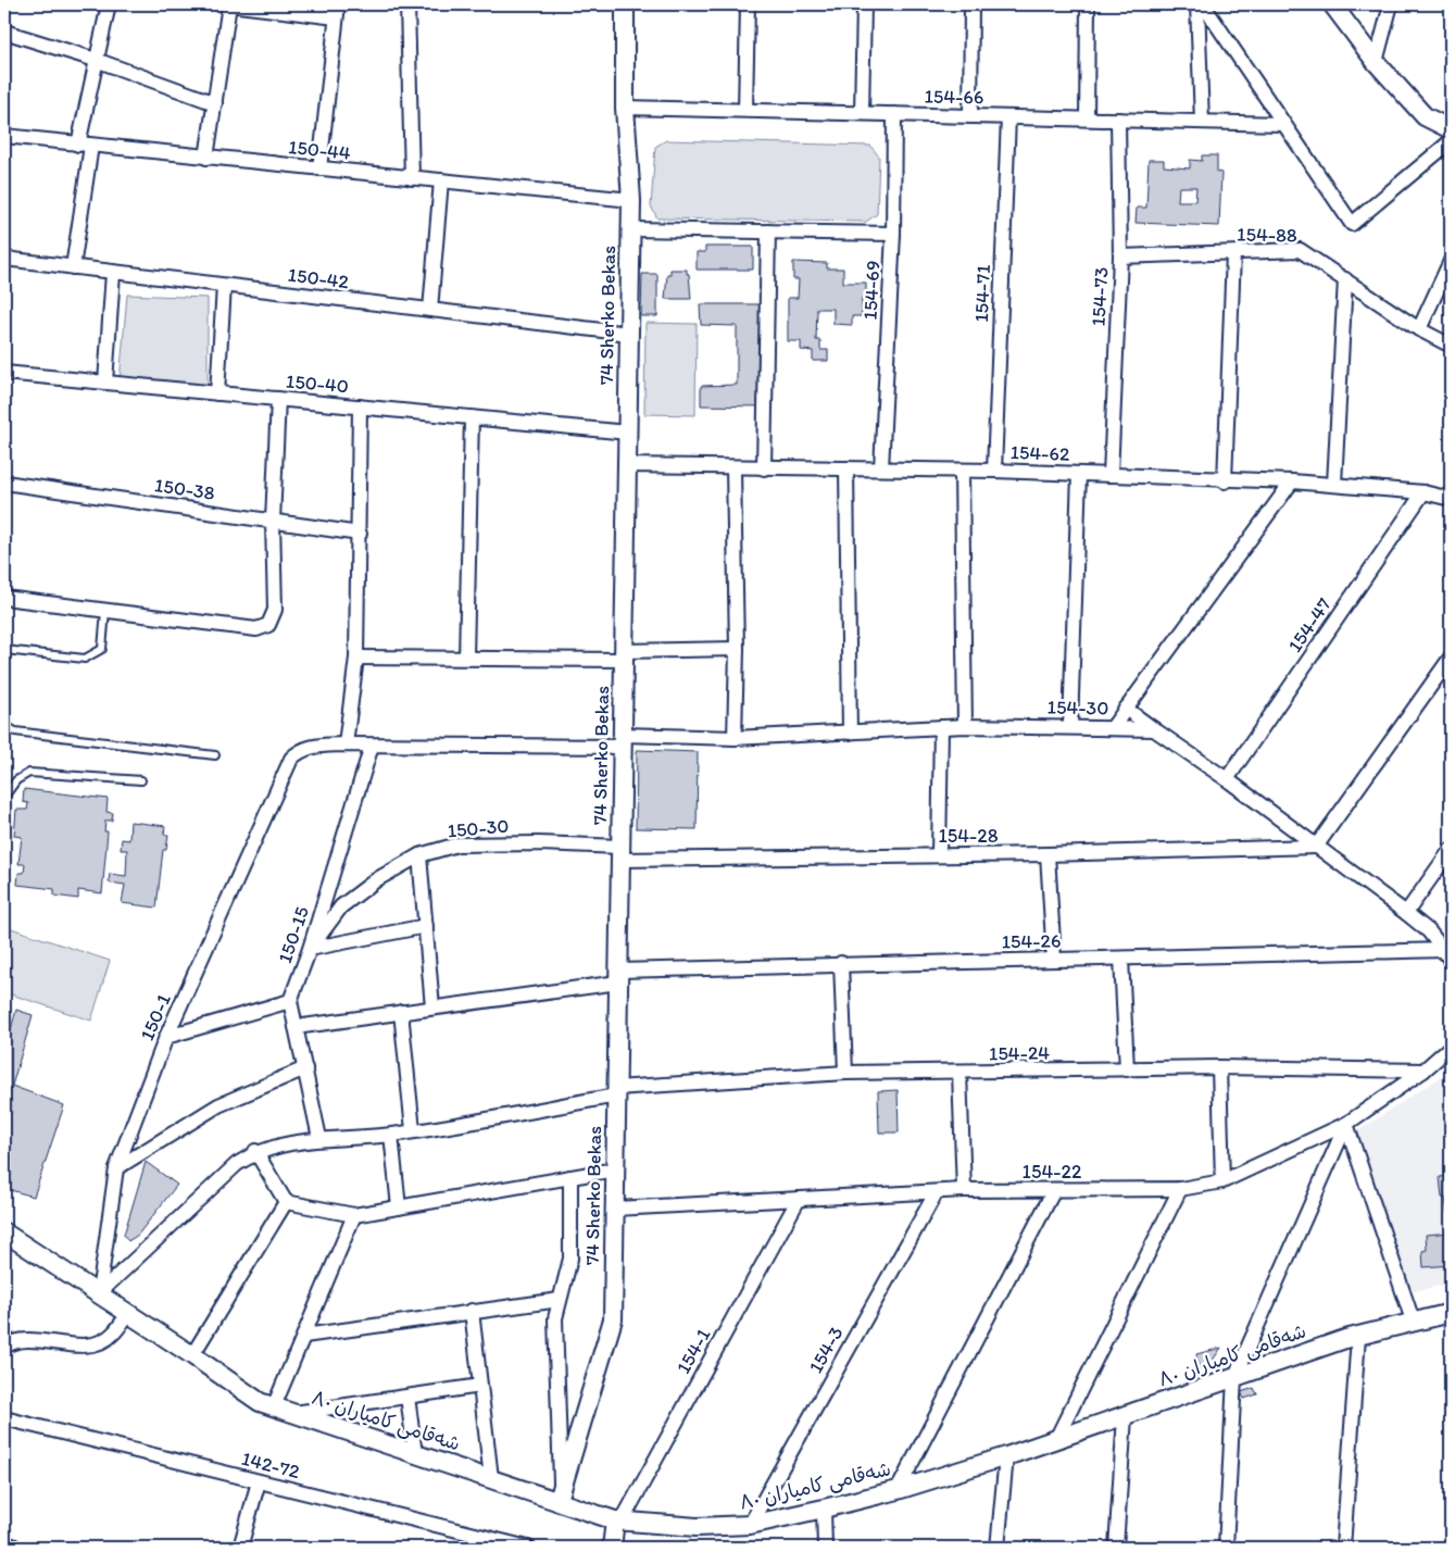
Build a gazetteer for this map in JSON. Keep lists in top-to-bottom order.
{
  "streets": {
    "street": [
      "154-66",
      "150-44",
      "154-88",
      "150-42",
      "154-69",
      "154-71",
      "154-73",
      "74 Sherko Bekas",
      "150-40",
      "154-62",
      "150-38",
      "154-47",
      "154-30",
      "150-30",
      "154-28",
      "150-15",
      "154-26",
      "150-1",
      "154-24",
      "154-22",
      "154-3",
      "154-1",
      "شەقامی کامیاران ٨٠",
      "142-72"
    ]
  },
  "crossings": [
    ["154-66", "154-69"],
    ["154-66", "154-71"],
    ["154-66", "154-73"],
    ["154-66", "74 Sherko Bekas"],
    ["150-44", "74 Sherko Bekas"],
    ["154-88", "154-73"],
    ["150-42", "74 Sherko Bekas"],
    ["154-69", "154-62"],
    ["154-71", "154-62"],
    ["154-73", "154-62"],
    ["74 Sherko Bekas", "150-40"],
    ["74 Sherko Bekas", "154-62"],
    ["74 Sherko Bekas", "154-30"],
    ["74 Sherko Bekas", "150-30"],
    ["74 Sherko Bekas", "154-28"],
    ["74 Sherko Bekas", "154-26"],
    ["74 Sherko Bekas", "154-24"],
    ["74 Sherko Bekas", "154-22"],
    ["74 Sherko Bekas", "شەقامی کامیاران ٨٠"],
    ["154-62", "154-47"],
    ["154-30", "150-15"],
    ["154-30", "150-1"],
    ["150-30", "154-28"],
    ["150-30", "150-15"],
    ["150-15", "150-1"],
    ["150-1", "شەقامی کامیاران ٨٠"],
    ["154-24", "154-22"],
    ["154-22", "154-3"],
    ["154-22", "154-1"],
    ["154-3", "شەقامی کامیاران ٨٠"],
    ["154-1", "شەقامی کامیاران ٨٠"]
  ]
}
